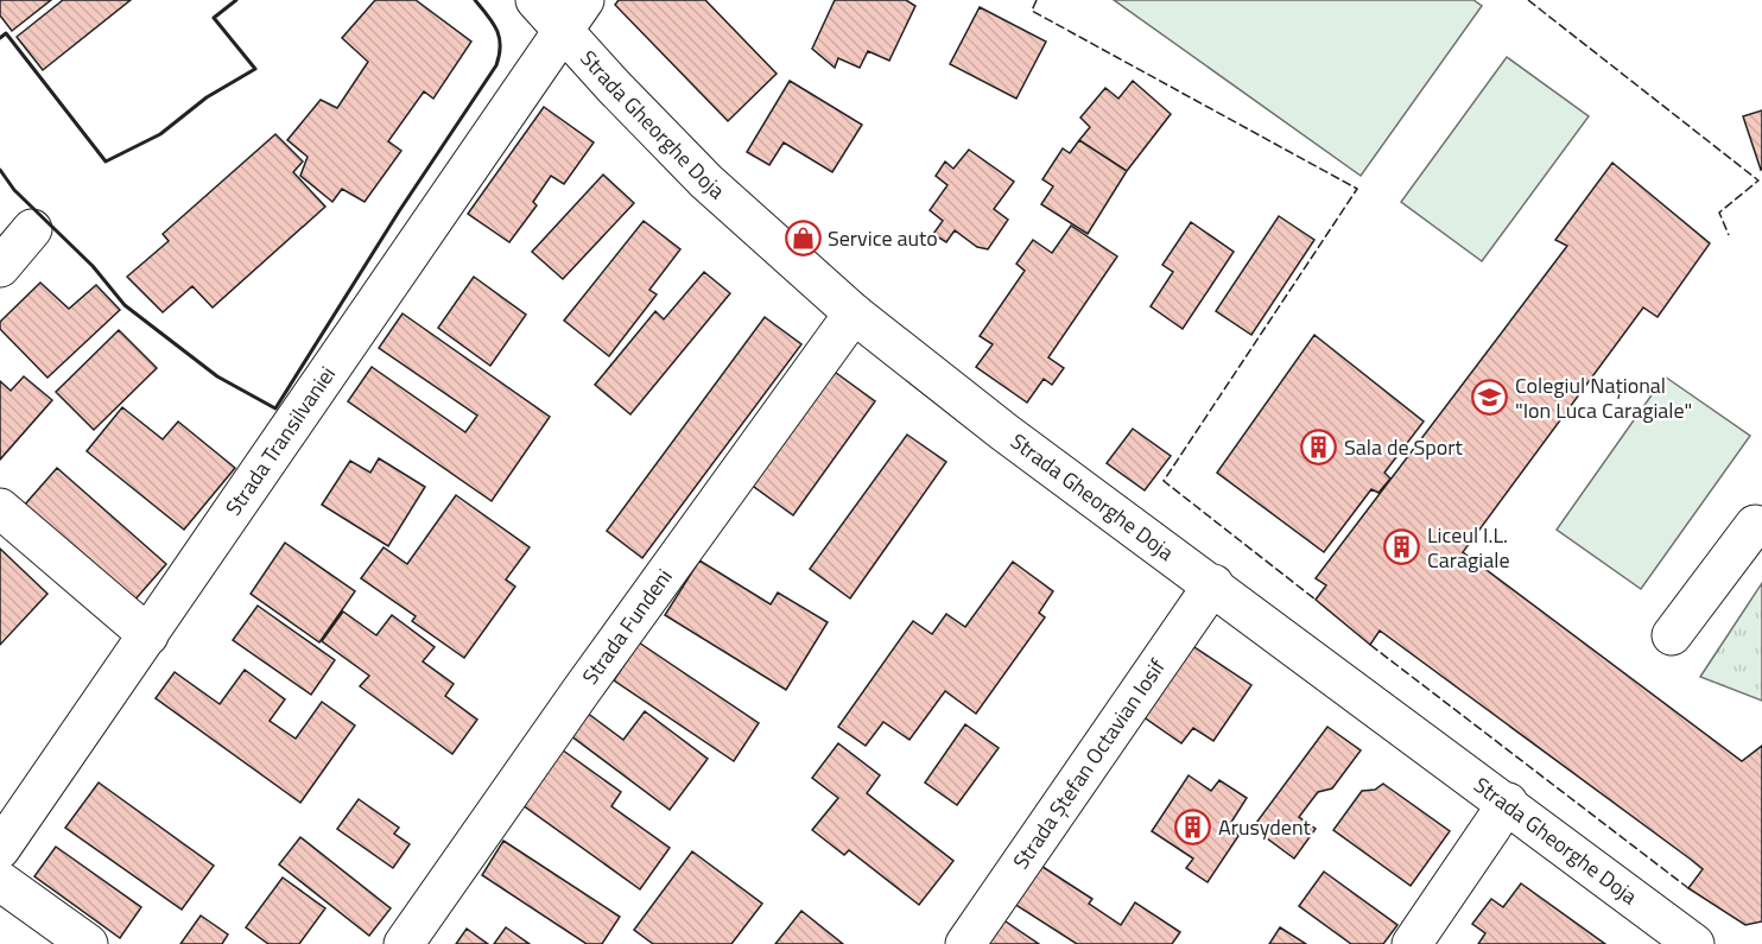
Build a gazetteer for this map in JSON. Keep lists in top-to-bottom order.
{
  "streets": {
    "main road": [
      "Strada Gheorghe Doja",
      "Strada Transilvaniei",
      "Strada Fundeni",
      "Strada Ștefan Octavian Iosif"
    ]
  },
  "crossings": [
    ["Strada Gheorghe Doja", "Strada Transilvaniei"],
    ["Strada Gheorghe Doja", "Strada Fundeni"],
    ["Strada Gheorghe Doja", "Strada Ștefan Octavian Iosif"]
  ],
  "places": {
    "shop": ["Service auto"],
    "school or university": ["Colegiul Național \"Ion Luca Caragiale\""],
    "building": ["Sala de Sport", "Liceul I.L. Caragiale", "Arusydent"]
  }
}
